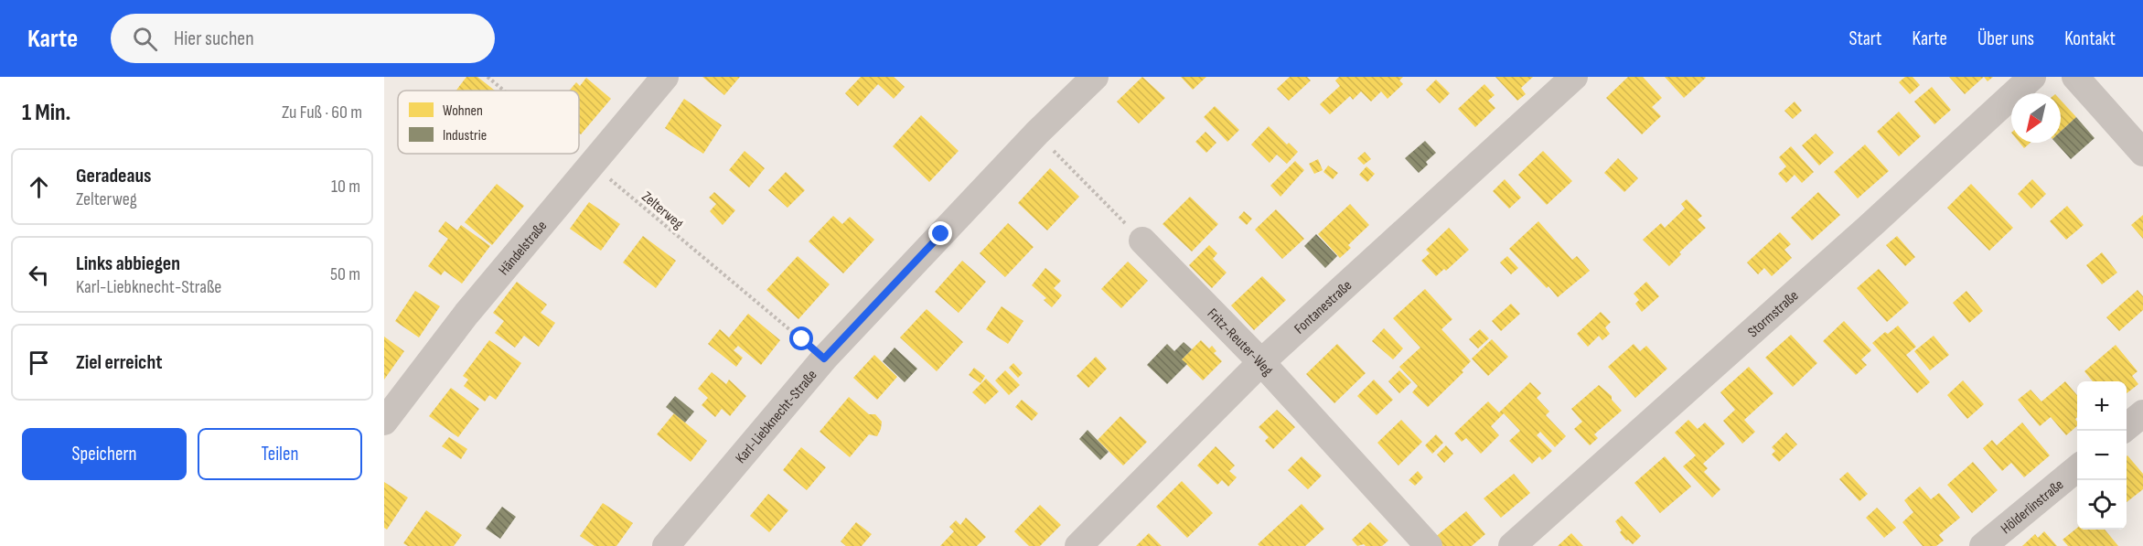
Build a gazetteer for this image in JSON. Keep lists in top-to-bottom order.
{
  "streets": {
    "street": [
      "Händelstraße",
      "Fontanestraße",
      "Stormstraße",
      "Fritz-Reuter-Weg",
      "Karl-Liebknecht-Straße",
      "Hölderlinstraße"
    ],
    "path": ["Zelterweg"]
  },
  "crossings": [
    ["Zelterweg", "Händelstraße"],
    ["Zelterweg", "Karl-Liebknecht-Straße"],
    ["Fontanestraße", "Fritz-Reuter-Weg"]
  ],
  "legend": ["Wohnen", "Industrie"],
  "north": "bottom left",
  "page": {
    "header": "Karte",
    "search": "Hier suchen",
    "nav": [
      "Start",
      "Karte",
      "Über uns",
      "Kontakt"
    ],
    "heading": ["1 Min.", "Zu Fuß · 60 m"],
    "list": [
      ["Geradeaus", "Zelterweg", "10 m"],
      ["Links abbiegen", "Karl-Liebknecht-Straße", "50 m"],
      "Ziel erreicht"
    ],
    "map_buttons": ["+", "−"],
    "buttons": ["Speichern", "Teilen"]
  }
}
